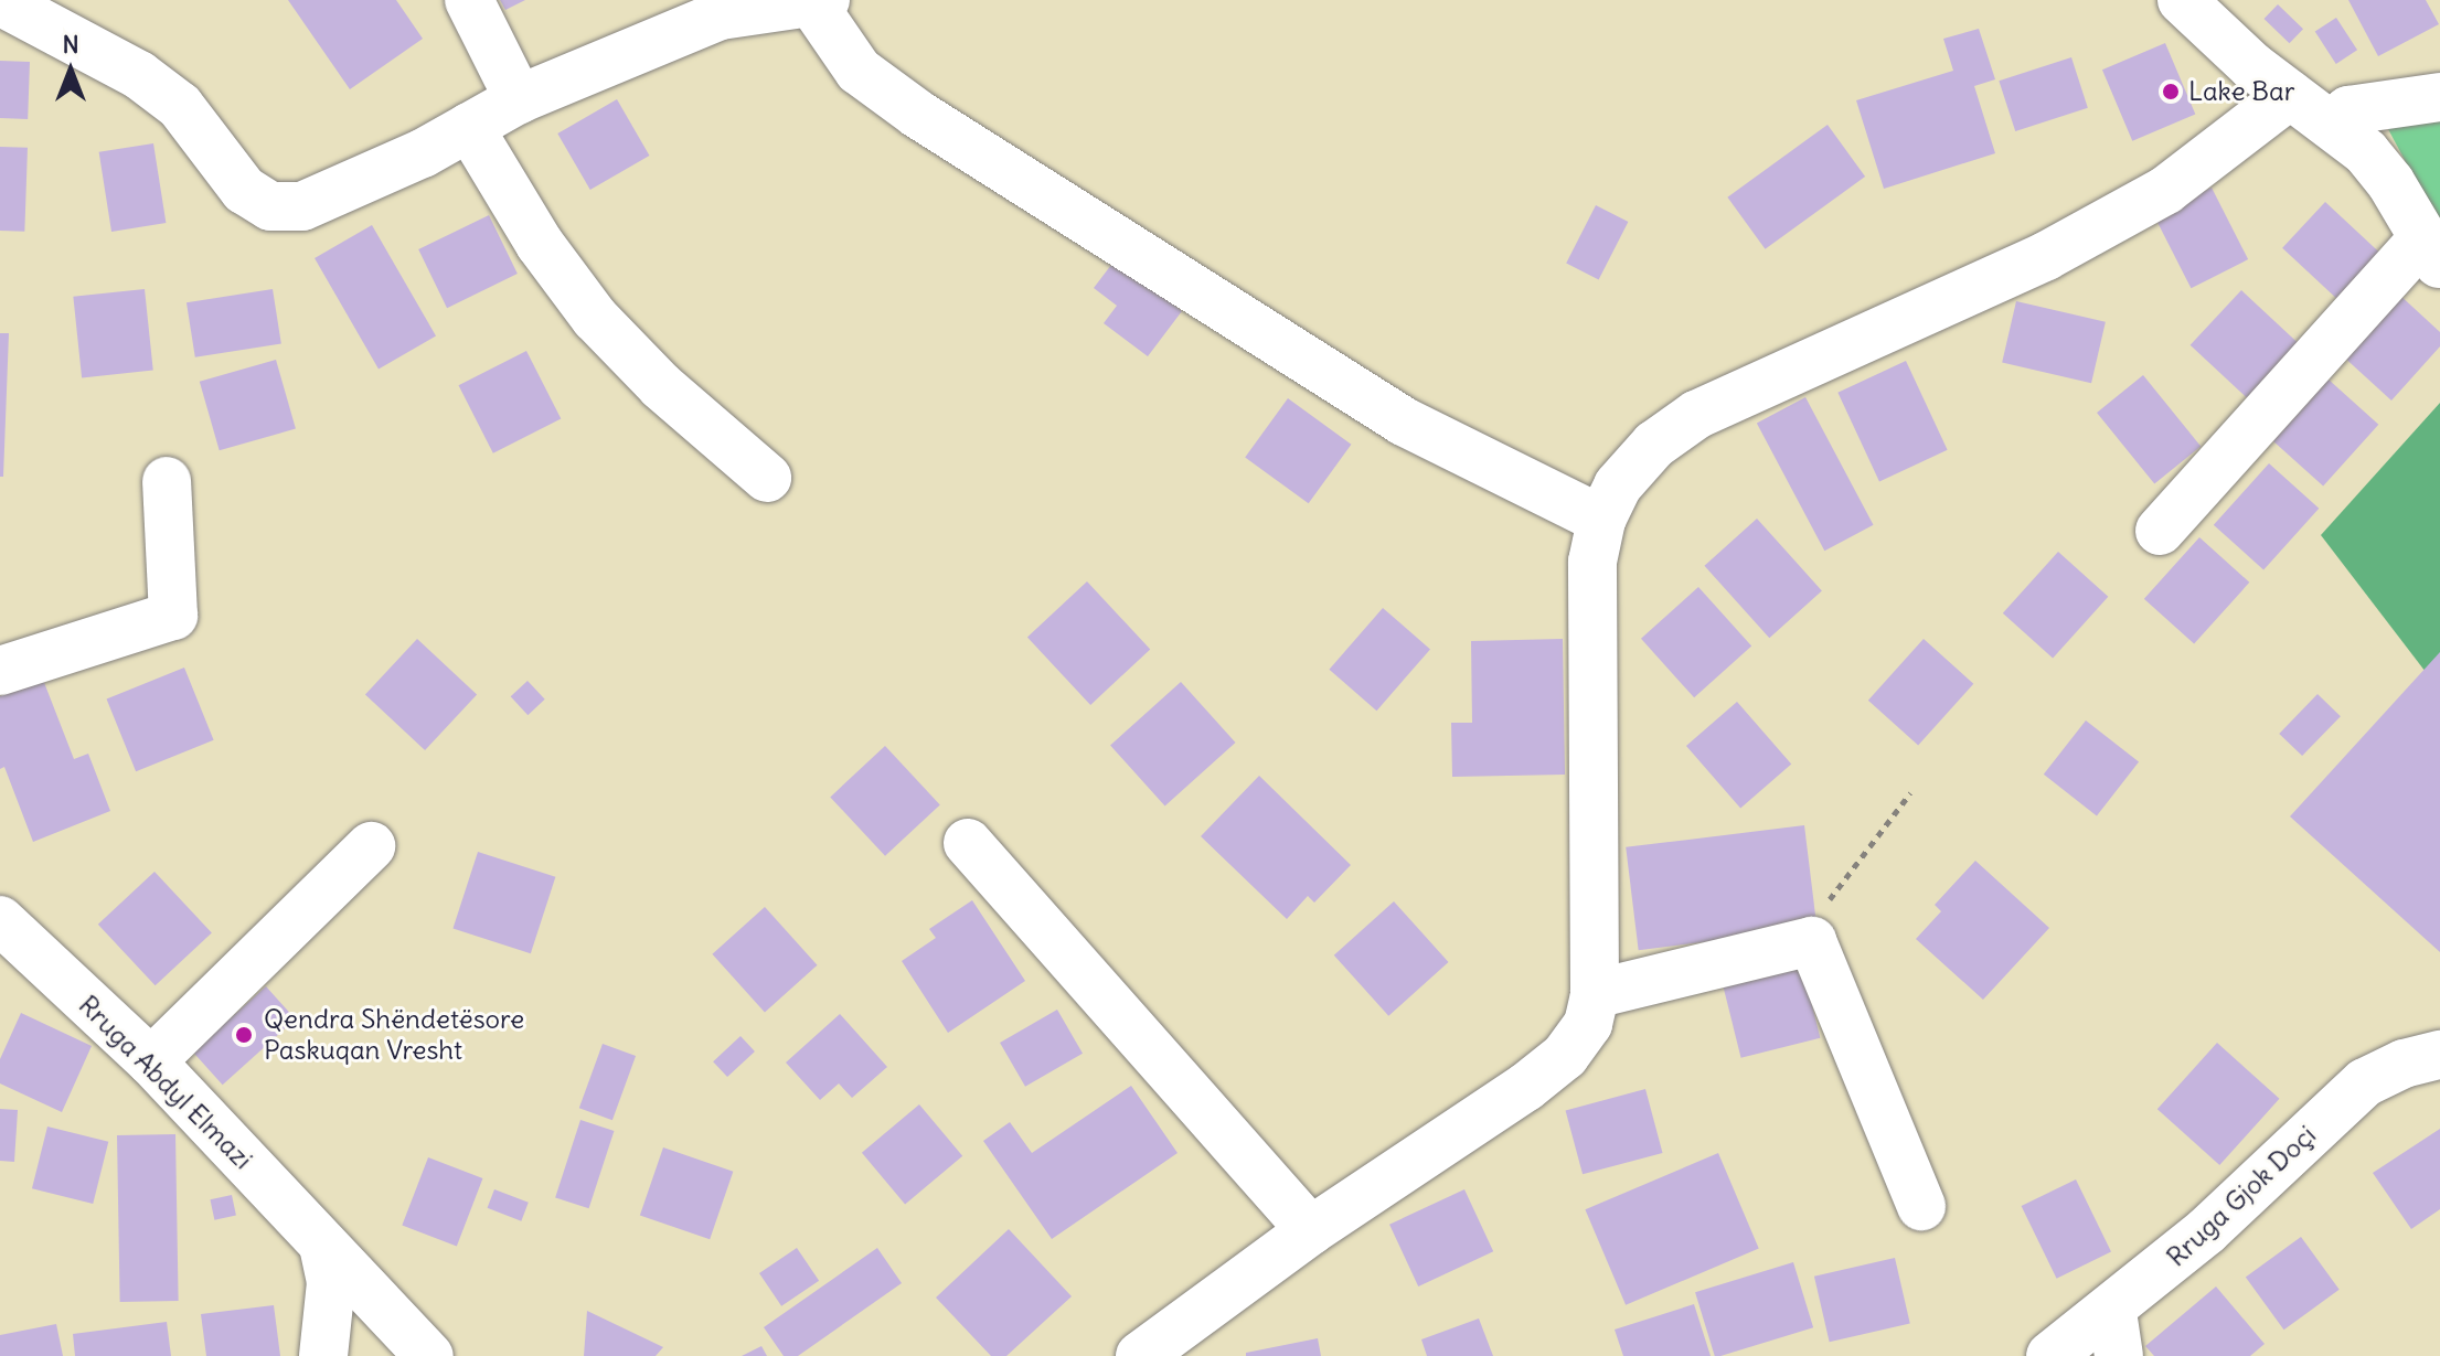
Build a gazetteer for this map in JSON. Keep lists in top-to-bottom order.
{
  "streets": {
    "street": ["Rruga Abdyl Elmazi", "Rruga Gjok Doçi"]
  },
  "places": ["Lake Bar", "Qendra Shëndetësore Paskuqan Vresht"],
  "north": "top"
}
